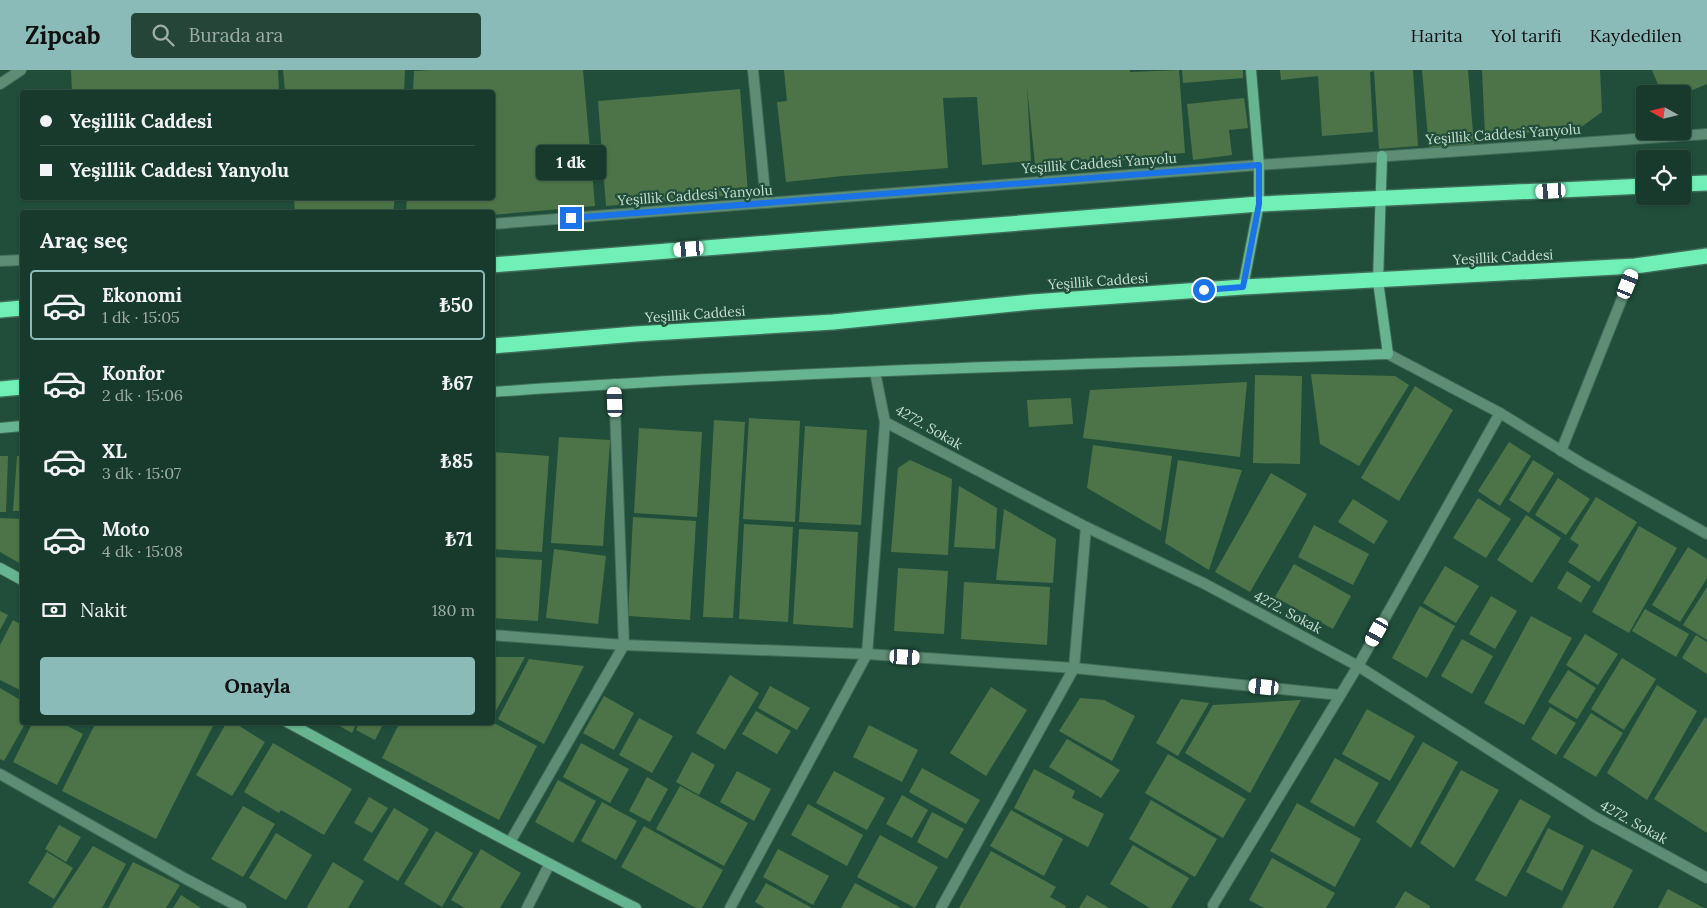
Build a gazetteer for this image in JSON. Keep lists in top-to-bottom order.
{
  "streets": {
    "highway": ["Yeşillik Caddesi"],
    "street": ["Yeşillik Caddesi Yanyolu", "4272. Sokak"]
  },
  "north": "left",
  "page": {
    "header": "Zipcab",
    "search": "Burada ara",
    "nav": ["Harita", "Yol tarifi", "Kaydedilen"],
    "banner": ["Yeşillik Caddesi", "Yeşillik Caddesi Yanyolu"],
    "bubble": "1 dk",
    "heading": "Araç seç",
    "list": [
      {
        "name": "Ekonomi",
        "note": "1 dk · 15:05",
        "value": "₺50"
      },
      {
        "name": "Konfor",
        "note": "2 dk · 15:06",
        "value": "₺67"
      },
      {
        "name": "XL",
        "note": "3 dk · 15:07",
        "value": "₺85"
      },
      {
        "name": "Moto",
        "note": "4 dk · 15:08",
        "value": "₺71"
      }
    ],
    "pay": ["Nakit", "180 m"],
    "buttons": "Onayla"
  }
}
